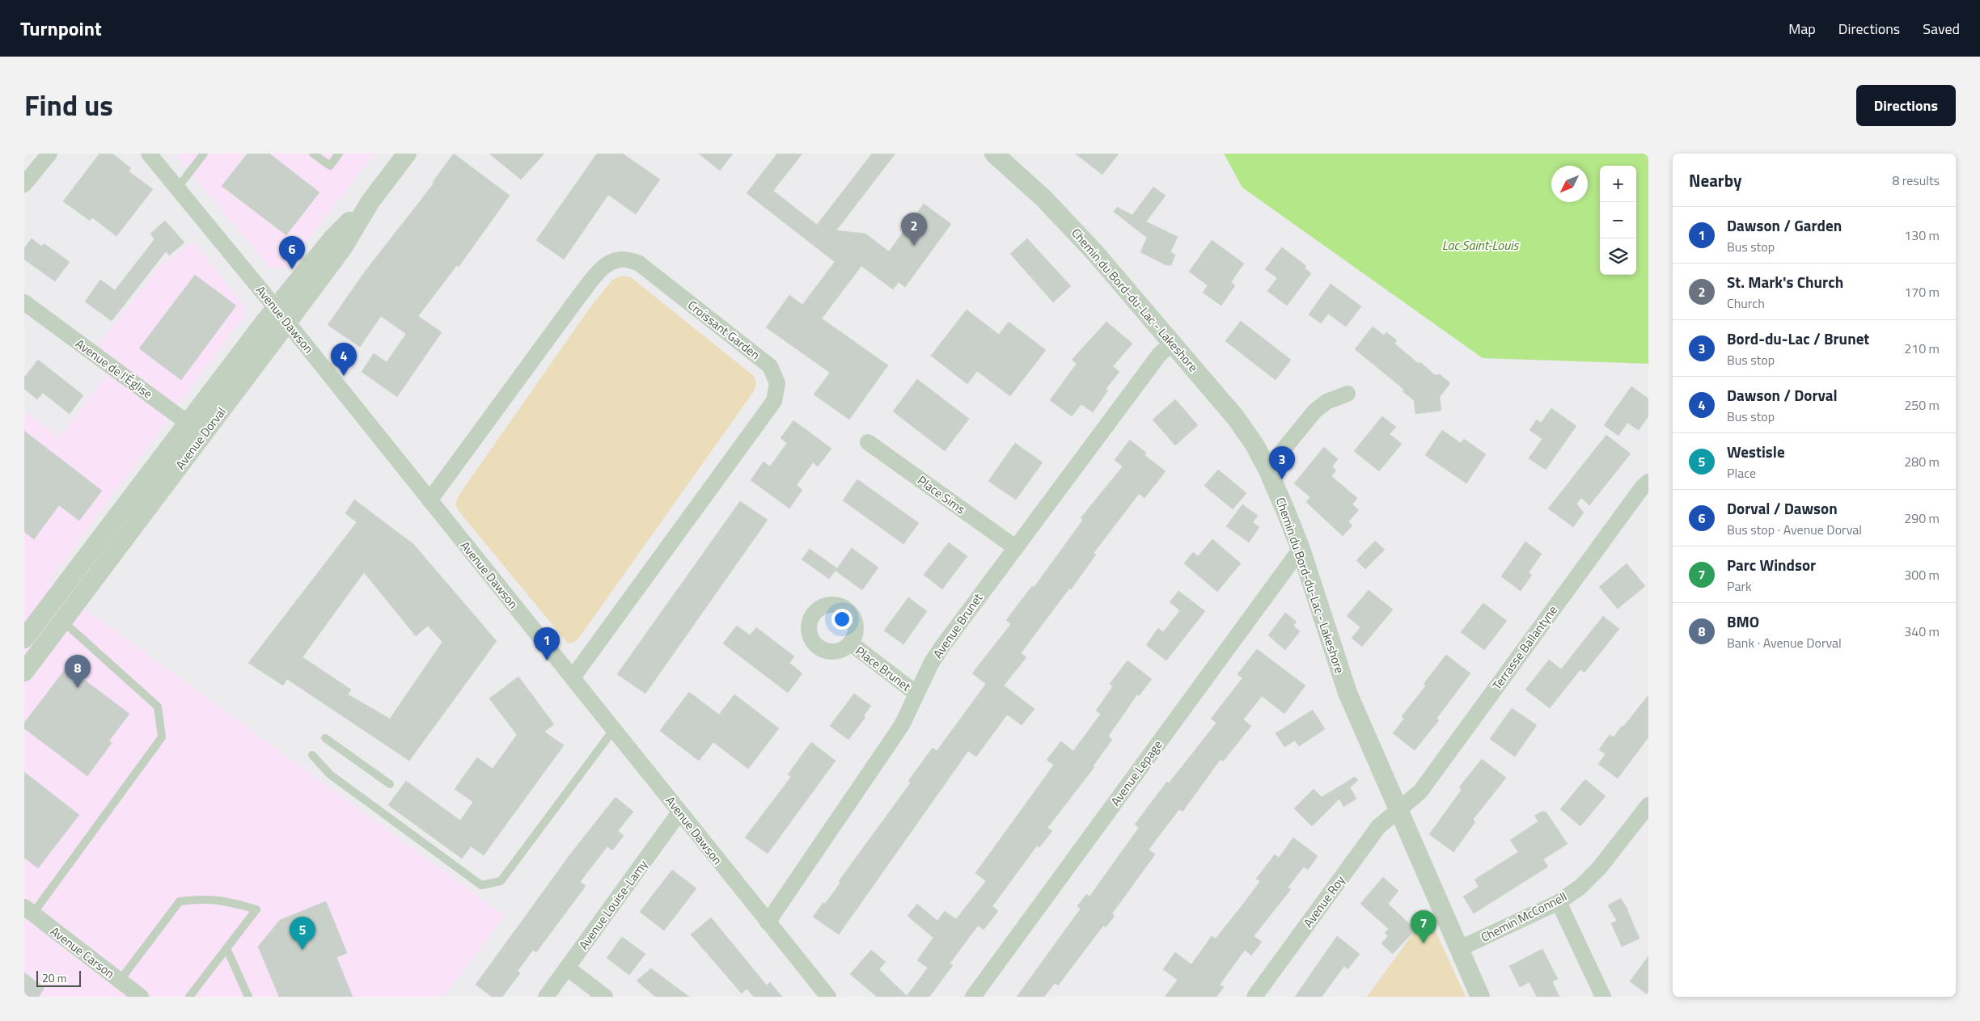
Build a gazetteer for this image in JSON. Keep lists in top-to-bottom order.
{
  "streets": {
    "street": [
      "Chemin du Bord-du-Lac - Lakeshore",
      "Avenue Dawson",
      "Croissant Garden",
      "Avenue de l'Église",
      "Avenue Dorval",
      "Place Sims",
      "Avenue Brunet",
      "Terrasse Ballantyne",
      "Place Brunet",
      "Avenue Lepage",
      "Avenue Roy",
      "Avenue Louise-Lamy",
      "Chemin McConnell",
      "Avenue Carson"
    ]
  },
  "crossings": [
    ["Chemin du Bord-du-Lac - Lakeshore", "Avenue Brunet"],
    ["Chemin du Bord-du-Lac - Lakeshore", "Terrasse Ballantyne"],
    ["Chemin du Bord-du-Lac - Lakeshore", "Avenue Lepage"],
    ["Chemin du Bord-du-Lac - Lakeshore", "Avenue Roy"],
    ["Chemin du Bord-du-Lac - Lakeshore", "Chemin McConnell"],
    ["Avenue Dawson", "Croissant Garden"],
    ["Avenue Dawson", "Avenue Dorval"],
    ["Avenue Dawson", "Avenue Brunet"],
    ["Avenue Dawson", "Avenue Louise-Lamy"],
    ["Avenue de l'Église", "Avenue Dorval"],
    ["Place Sims", "Avenue Brunet"],
    ["Avenue Brunet", "Place Brunet"],
    ["Terrasse Ballantyne", "Avenue Roy"]
  ],
  "water": ["Lac Saint-Louis"],
  "scale_bar": "20 m",
  "north": "bottom left",
  "page": {
    "header": "Turnpoint",
    "nav": ["Map", "Directions", "Saved"],
    "title": "Find us",
    "buttons": "Directions",
    "heading": ["Nearby", "8 results"],
    "map_buttons": ["+", "−"],
    "list": [
      {
        "mark": "1",
        "name": "Dawson / Garden",
        "note": "Bus stop",
        "value": "130 m"
      },
      {
        "mark": "2",
        "name": "St. Mark's Church",
        "note": "Church",
        "value": "170 m"
      },
      {
        "mark": "3",
        "name": "Bord-du-Lac / Brunet",
        "note": "Bus stop",
        "value": "210 m"
      },
      {
        "mark": "4",
        "name": "Dawson / Dorval",
        "note": "Bus stop",
        "value": "250 m"
      },
      {
        "mark": "5",
        "name": "Westisle",
        "note": "Place",
        "value": "280 m"
      },
      {
        "mark": "6",
        "name": "Dorval / Dawson",
        "note": "Bus stop · Avenue Dorval",
        "value": "290 m"
      },
      {
        "mark": "7",
        "name": "Parc Windsor",
        "note": "Park",
        "value": "300 m"
      },
      {
        "mark": "8",
        "name": "BMO",
        "note": "Bank · Avenue Dorval",
        "value": "340 m"
      }
    ],
    "pins": [
      "2",
      "6",
      "4",
      "3",
      "1",
      "8",
      "7",
      "5"
    ],
    "scale": "20 m"
  }
}
